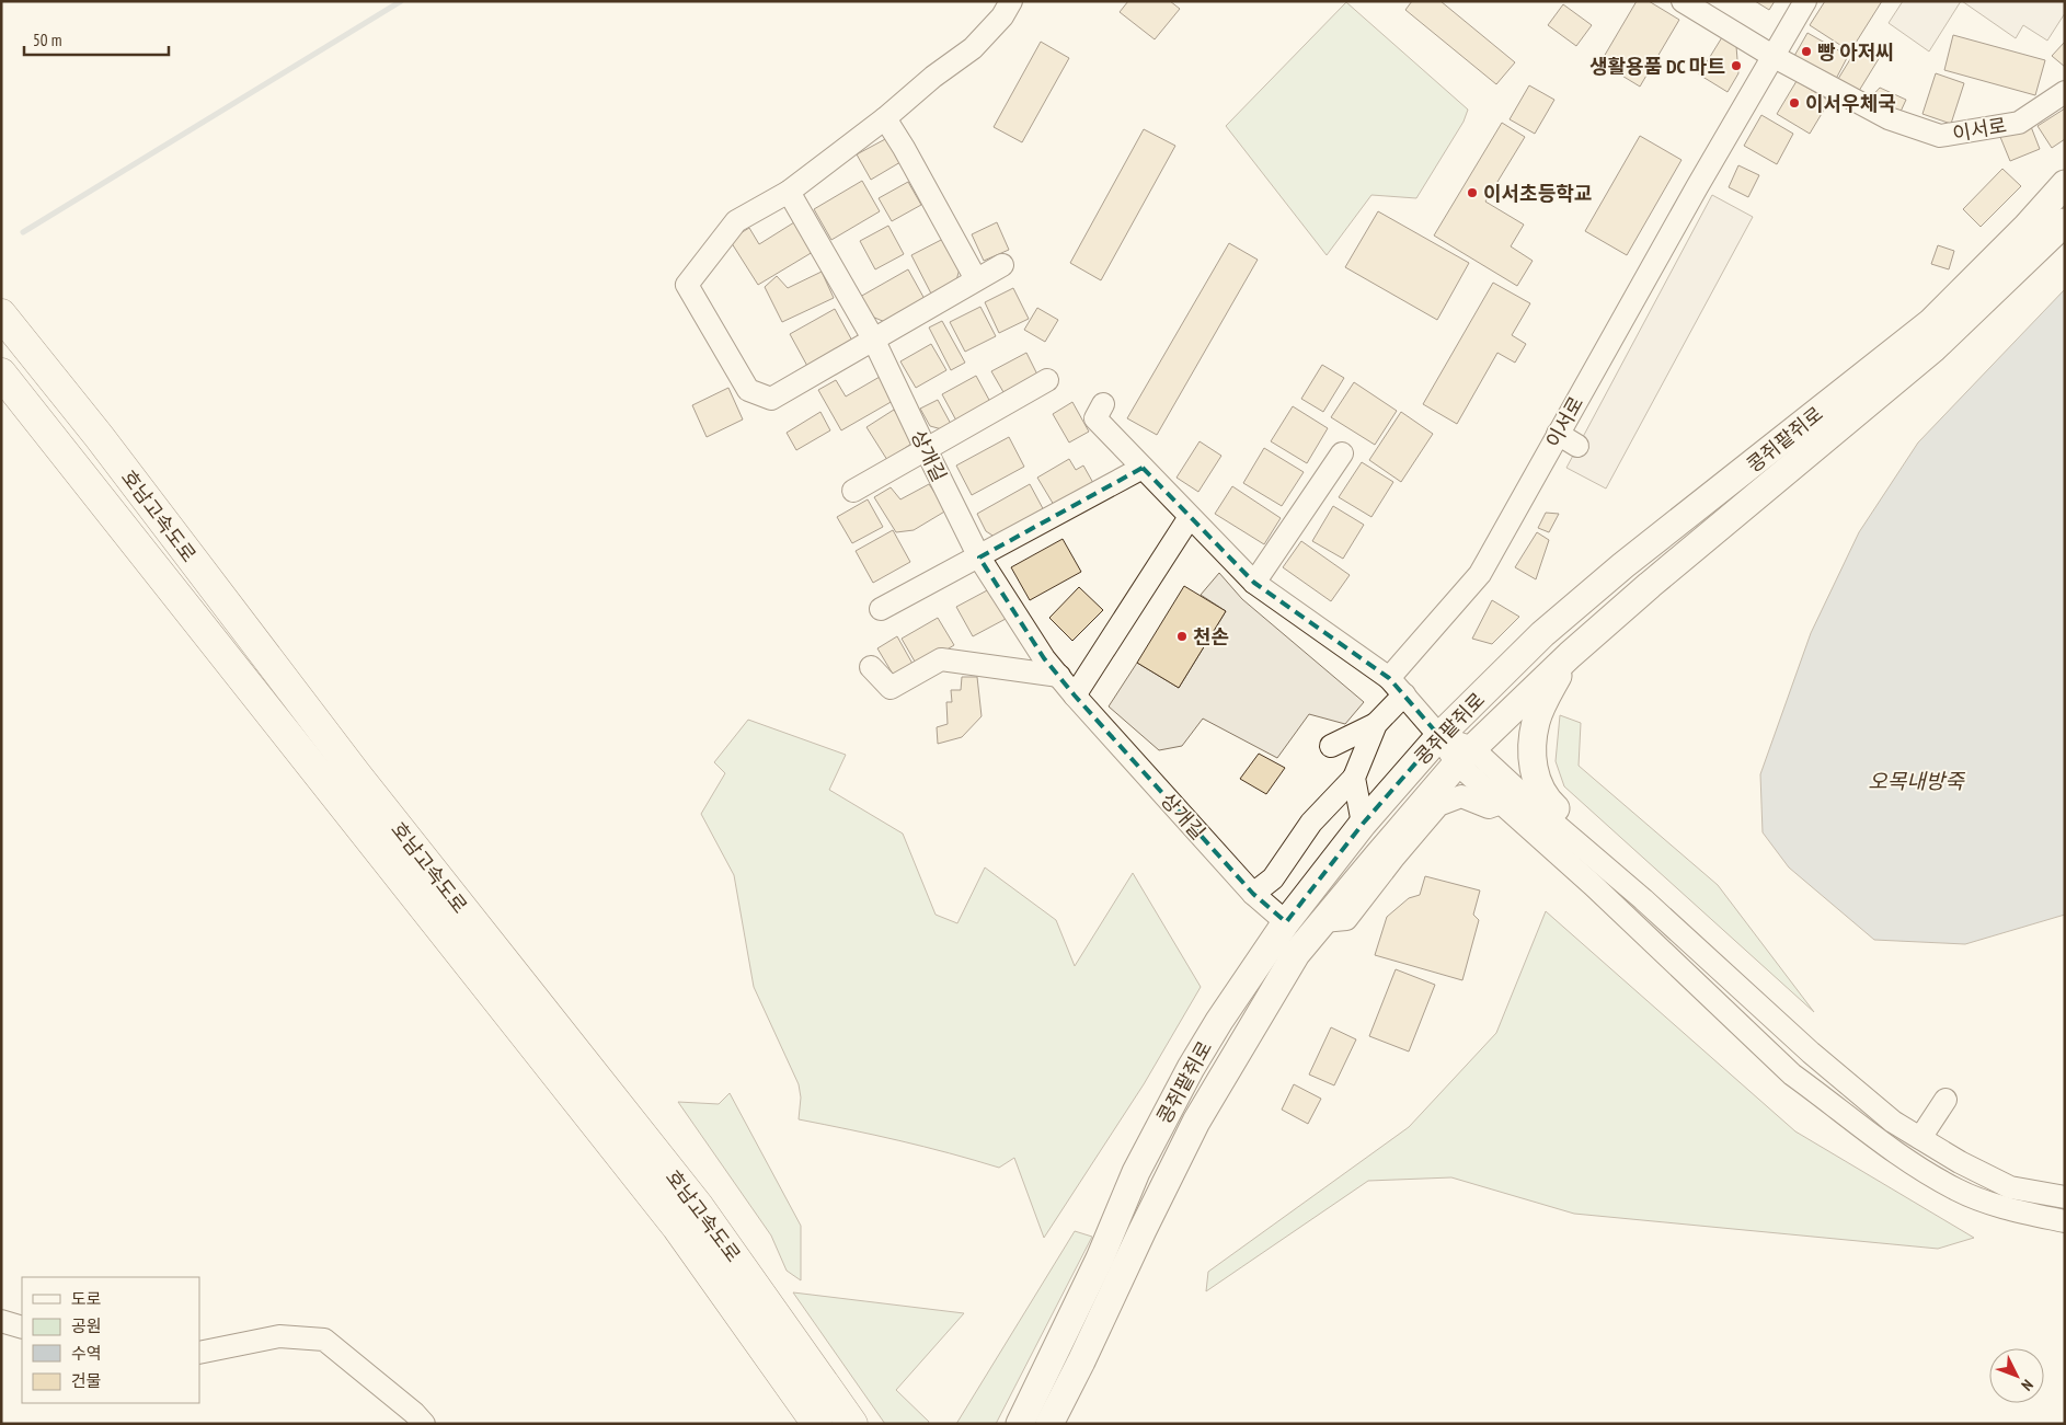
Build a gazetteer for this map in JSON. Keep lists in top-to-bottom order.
{
  "streets": {
    "highway": ["호남고속도로"],
    "main road": ["콩쥐팥쥐로"],
    "street": ["이서로", "상개길"]
  },
  "crossings": [
    ["콩쥐팥쥐로", "상개길"]
  ],
  "water": ["오목내방죽"],
  "places": [
    "빵 아저씨",
    "생활용품 DC 마트",
    "이서우체국",
    "이서초등학교",
    "천손"
  ],
  "legend": [
    "도로",
    "공원",
    "수역",
    "건물"
  ],
  "scale_bar": "50 m",
  "north": "bottom right"
}
